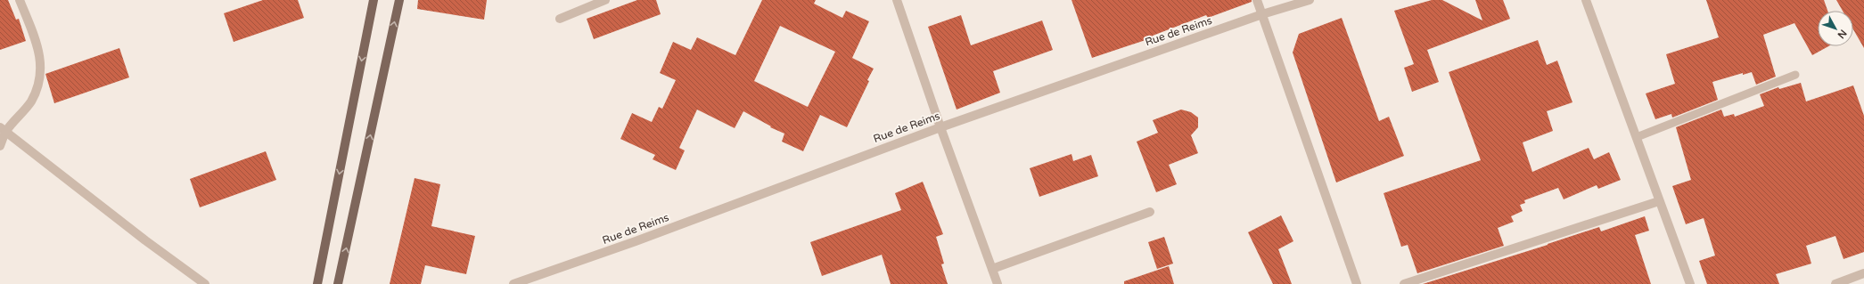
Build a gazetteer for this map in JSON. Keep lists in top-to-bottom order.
{
  "streets": {
    "street": ["Rue de Reims"]
  },
  "north": "bottom right"
}
